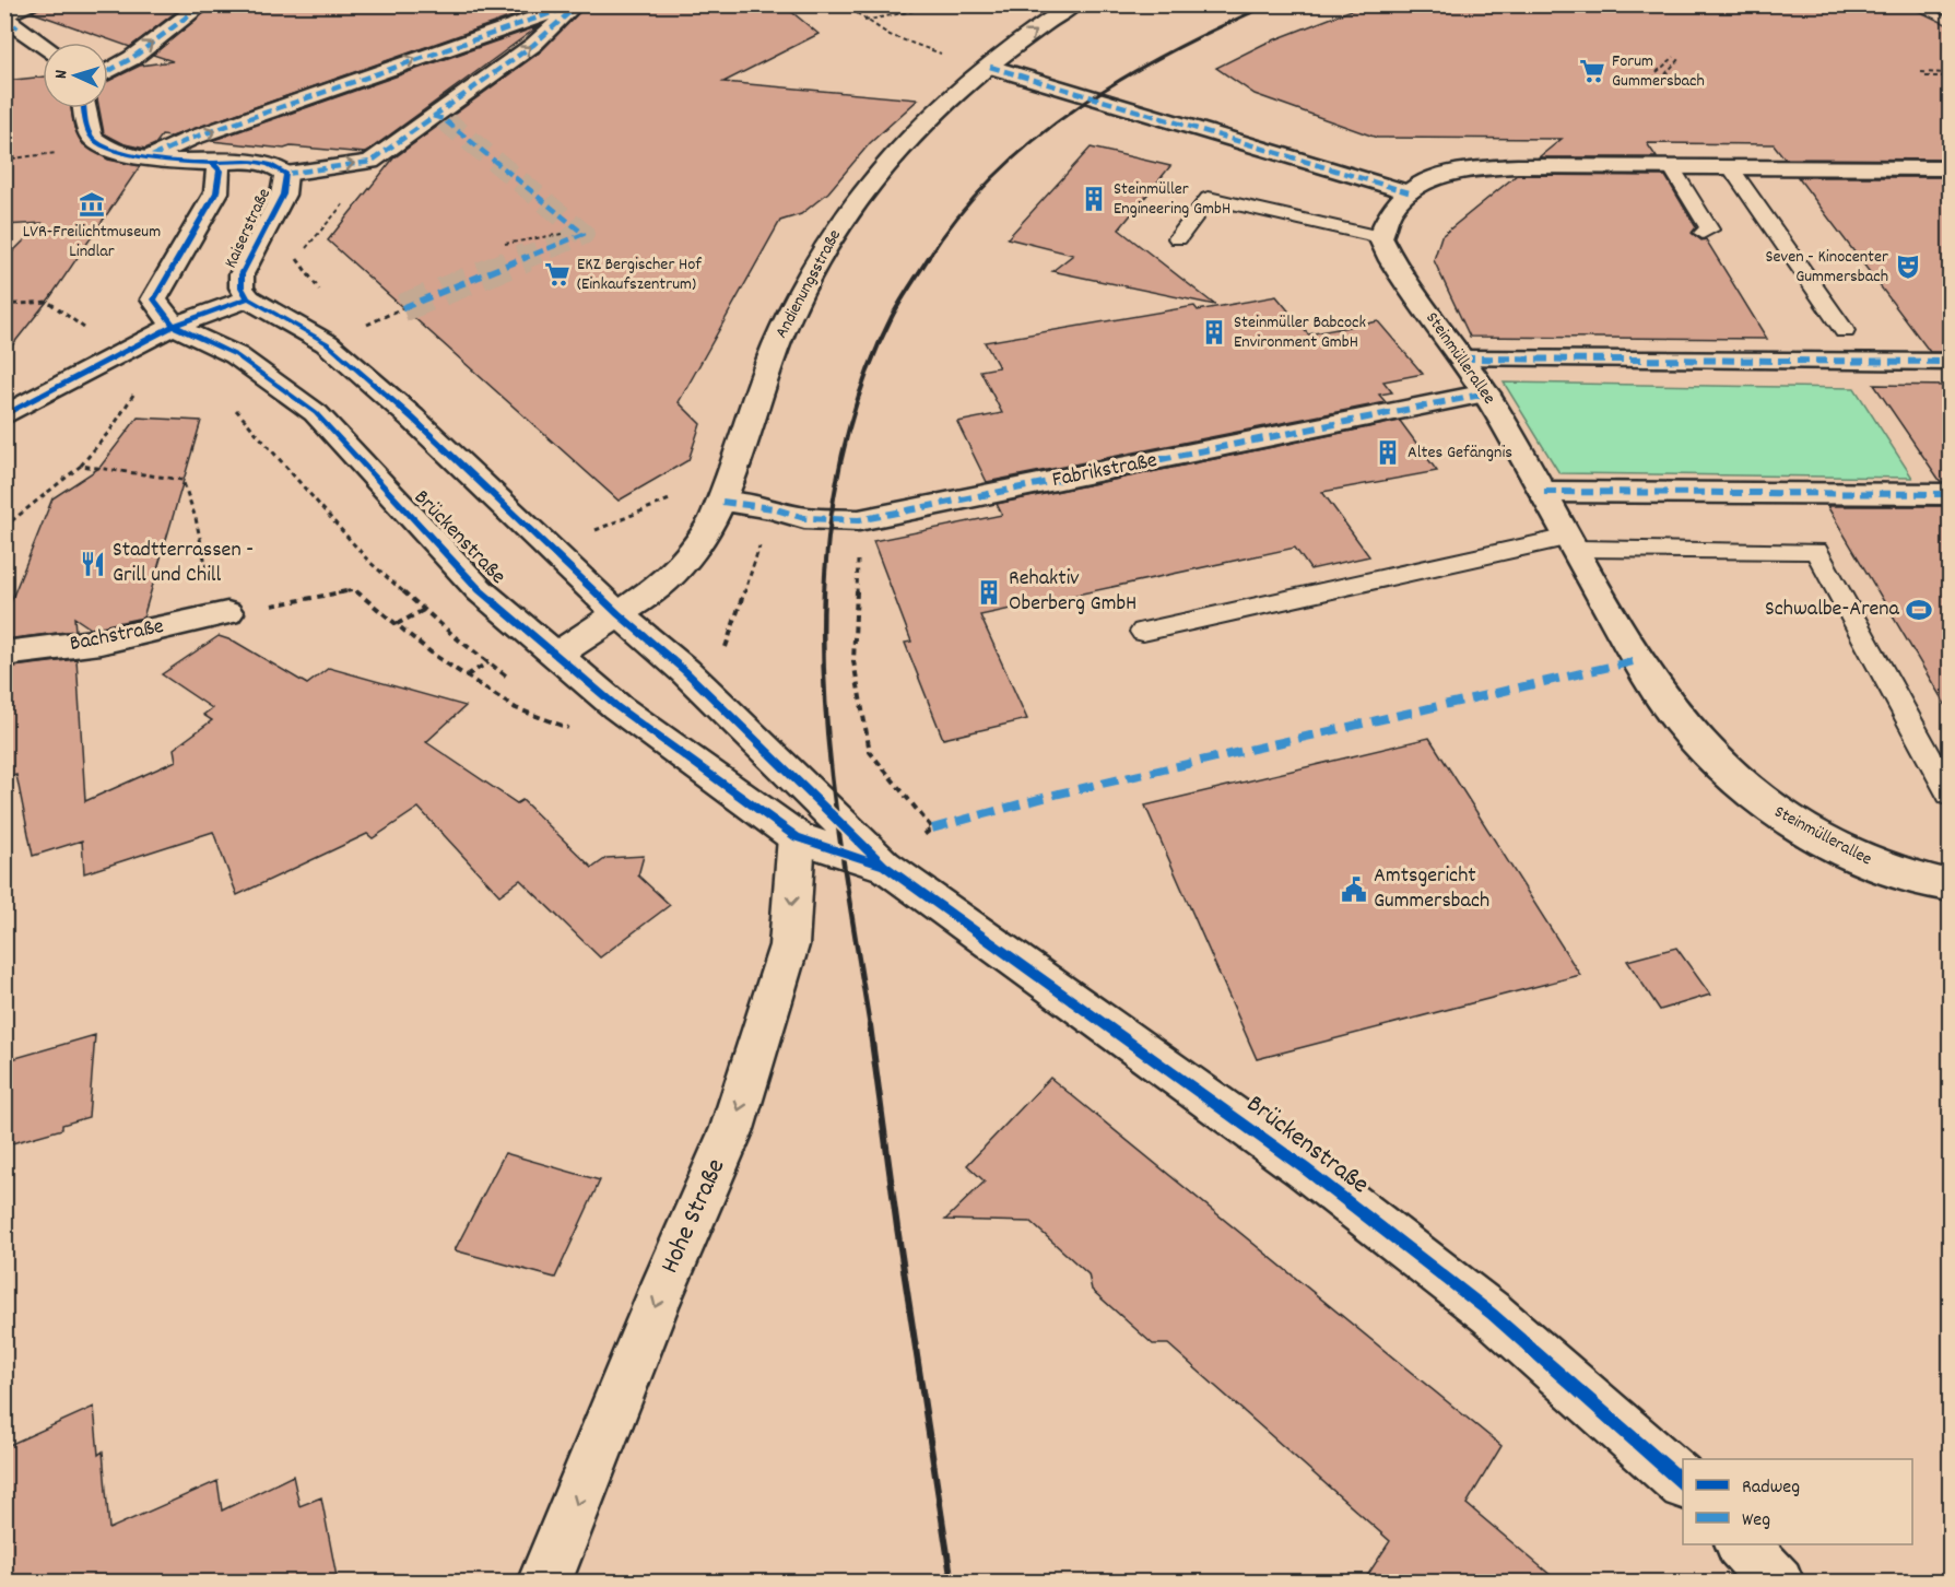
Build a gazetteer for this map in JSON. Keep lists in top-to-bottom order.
{
  "streets": {
    "street": [
      "Kaiserstraße",
      "Andienungsstraße",
      "Steinmüllerallee",
      "Fabrikstraße",
      "Brückenstraße",
      "Bachstraße",
      "Hohe Straße"
    ]
  },
  "crossings": [
    ["Kaiserstraße", "Brückenstraße"],
    ["Andienungsstraße", "Fabrikstraße"],
    ["Andienungsstraße", "Brückenstraße"],
    ["Steinmüllerallee", "Fabrikstraße"],
    ["Brückenstraße", "Hohe Straße"]
  ],
  "one_way": ["Kaiserstraße", "Hohe Straße"],
  "places": {
    "supermarket": ["Forum Gummersbach", "EKZ Bergischer Hof (Einkaufszentrum)"],
    "building": [
      "Steinmüller Engineering GmbH",
      "Steinmüller Babcock Environment GmbH",
      "Altes Gefängnis",
      "Rehaktiv Oberberg GmbH"
    ],
    "museum": ["LVR-Freilichtmuseum Lindlar"],
    "theatre": ["Seven - Kinocenter Gummersbach"],
    "restaurant": ["Stadtterrassen - Grill und Chill"],
    "sports": ["Schwalbe-Arena"],
    "public building": ["Amtsgericht Gummersbach"]
  },
  "legend": ["Radweg", "Weg"],
  "north": "left"
}
